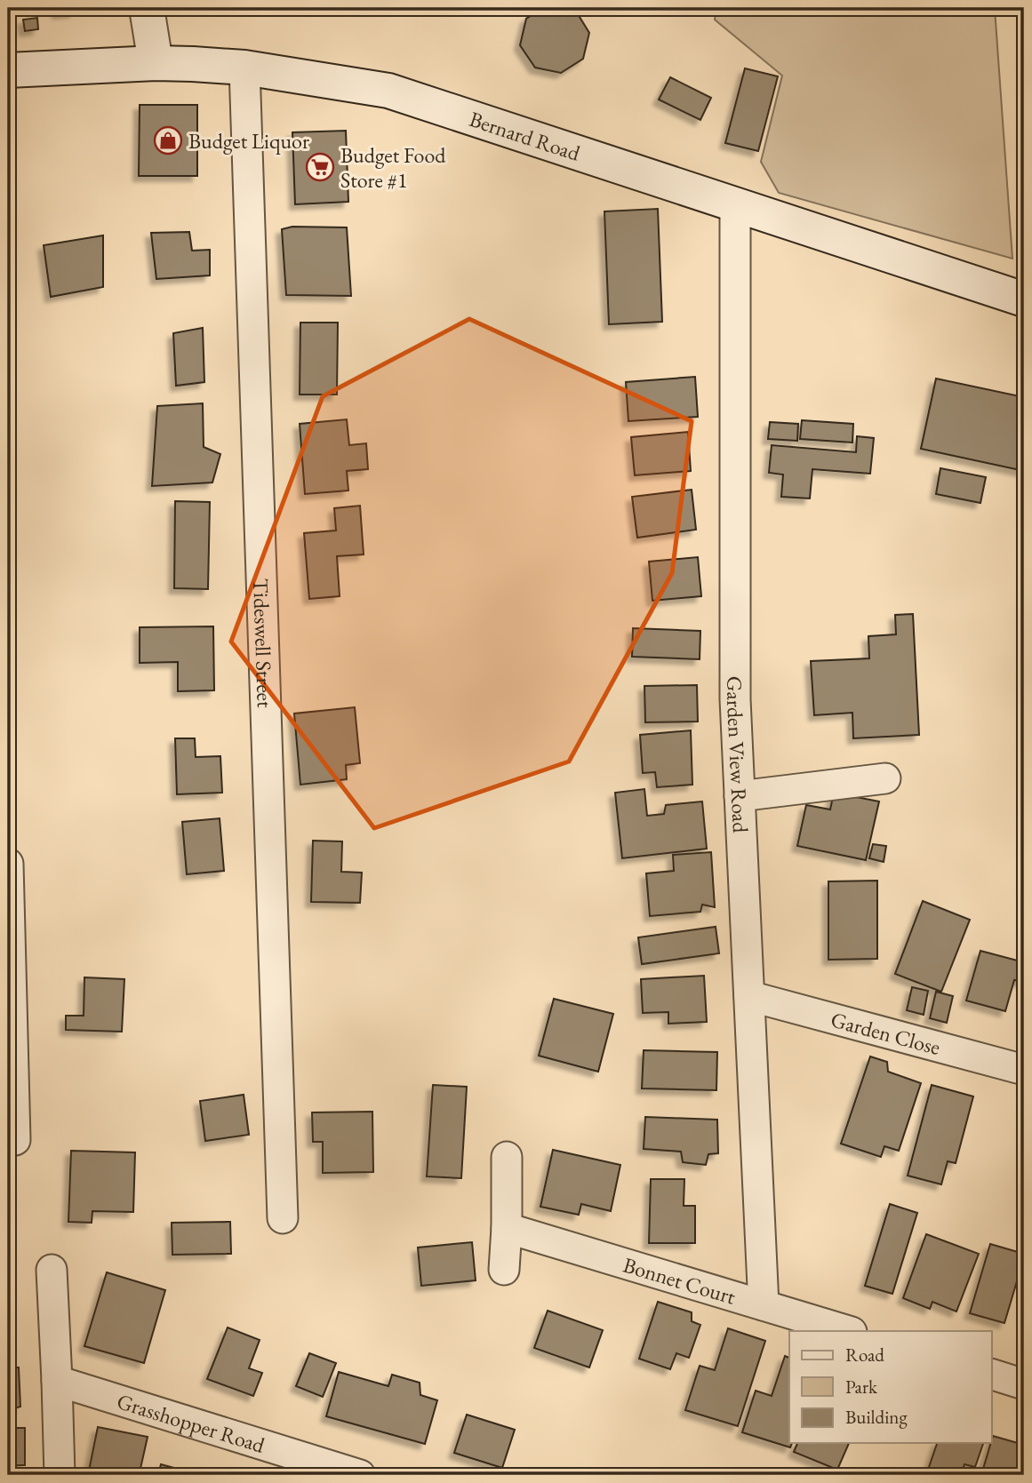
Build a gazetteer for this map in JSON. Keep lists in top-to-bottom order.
{
  "streets": {
    "main road": ["Bernard Road"],
    "street": [
      "Tideswell Street",
      "Garden View Road",
      "Garden Close",
      "Bonnet Court",
      "Grasshopper Road"
    ]
  },
  "crossings": [
    ["Bernard Road", "Tideswell Street"],
    ["Bernard Road", "Garden View Road"],
    ["Garden View Road", "Garden Close"],
    ["Garden View Road", "Bonnet Court"]
  ],
  "places": {
    "shop": ["Budget Liquor"],
    "supermarket": ["Budget Food Store #1"]
  },
  "legend": ["Road", "Park", "Building"]
}
